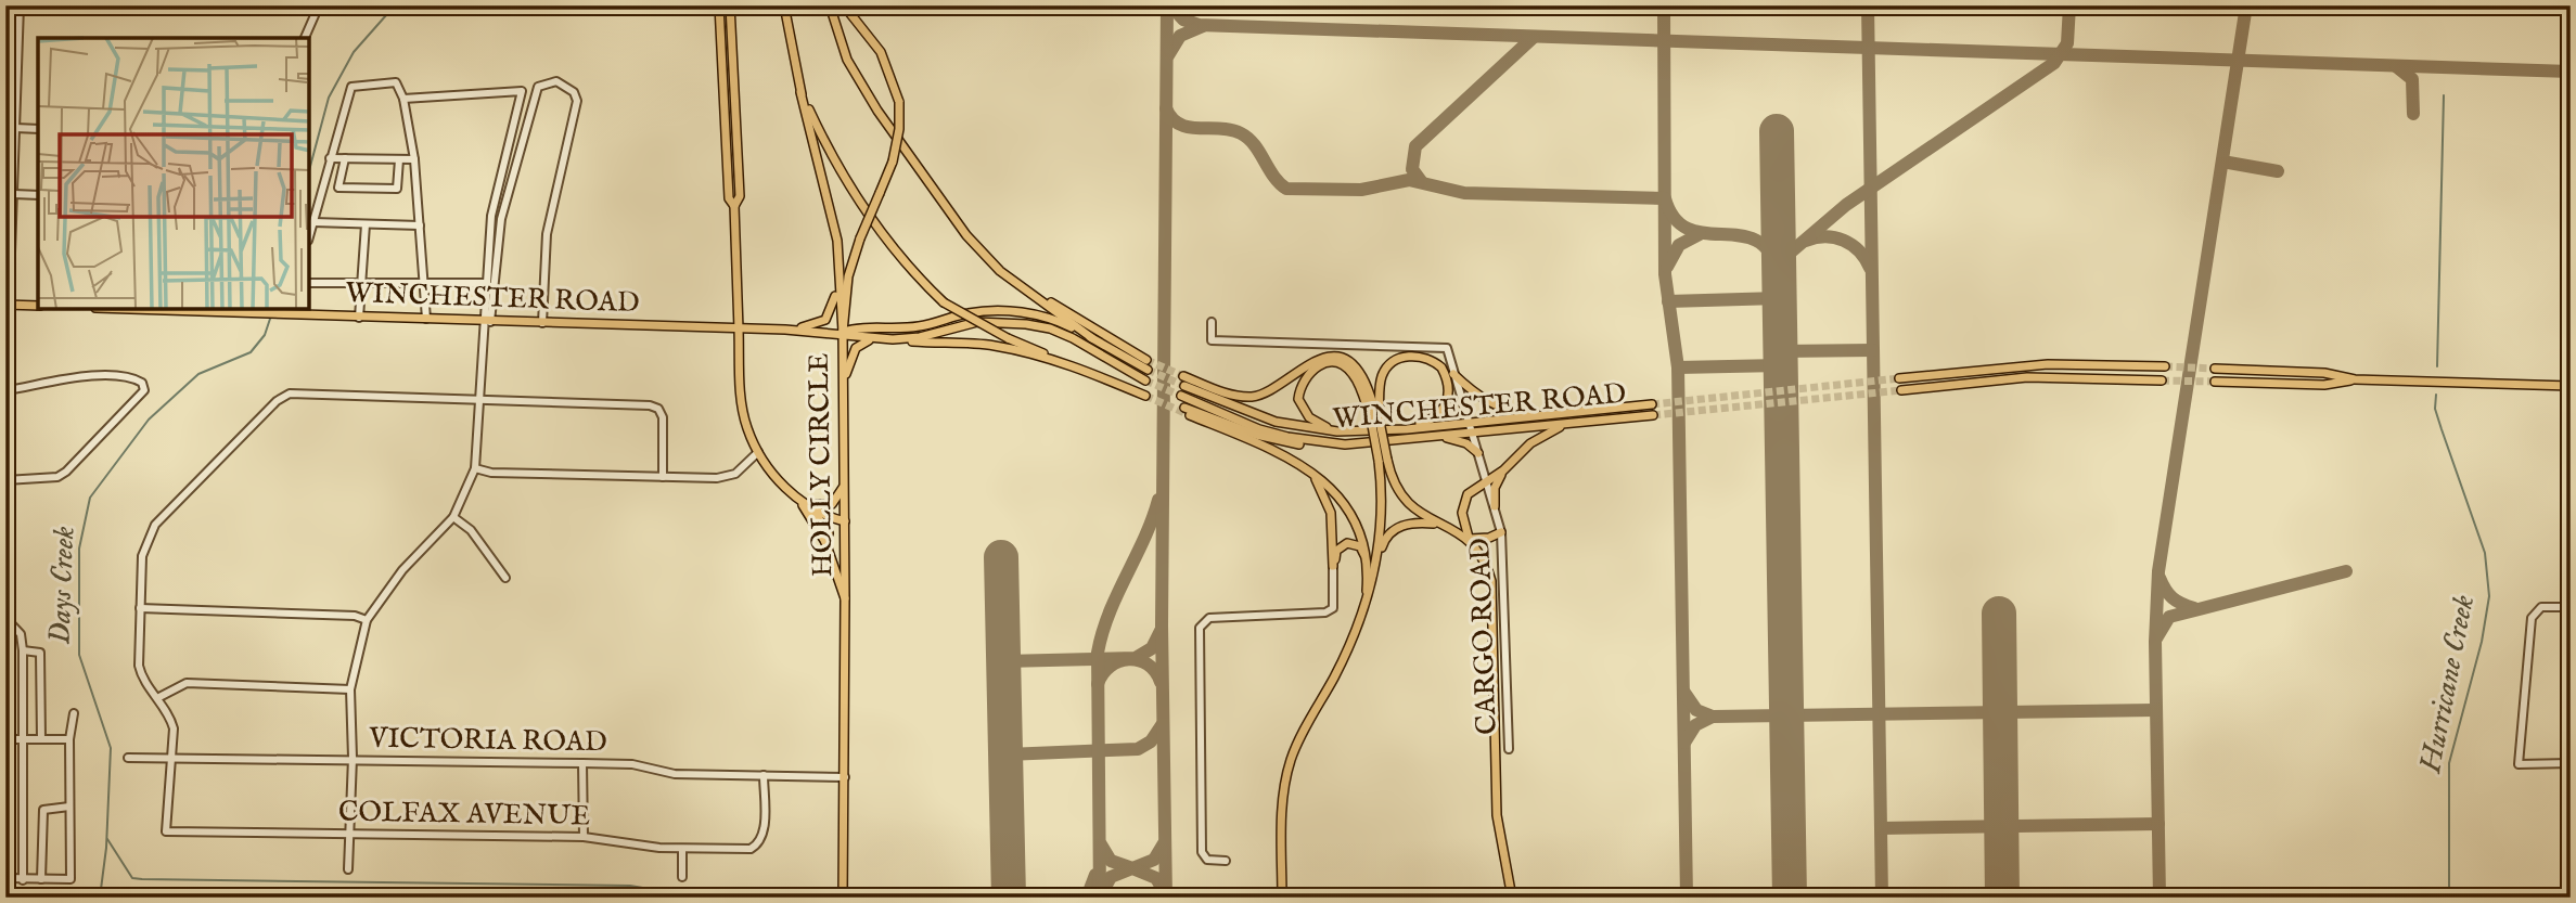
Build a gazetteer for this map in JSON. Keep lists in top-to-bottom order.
{
  "streets": {
    "main road": ["WINCHESTER ROAD", "HOLLY CIRCLE"],
    "street": ["CARGO ROAD", "VICTORIA ROAD", "COLFAX AVENUE"]
  },
  "crossings": [
    ["WINCHESTER ROAD", "HOLLY CIRCLE"],
    ["WINCHESTER ROAD", "CARGO ROAD"],
    ["HOLLY CIRCLE", "VICTORIA ROAD"],
    ["VICTORIA ROAD", "COLFAX AVENUE"]
  ],
  "water": ["Days Creek", "Hurricane Creek"]
}
